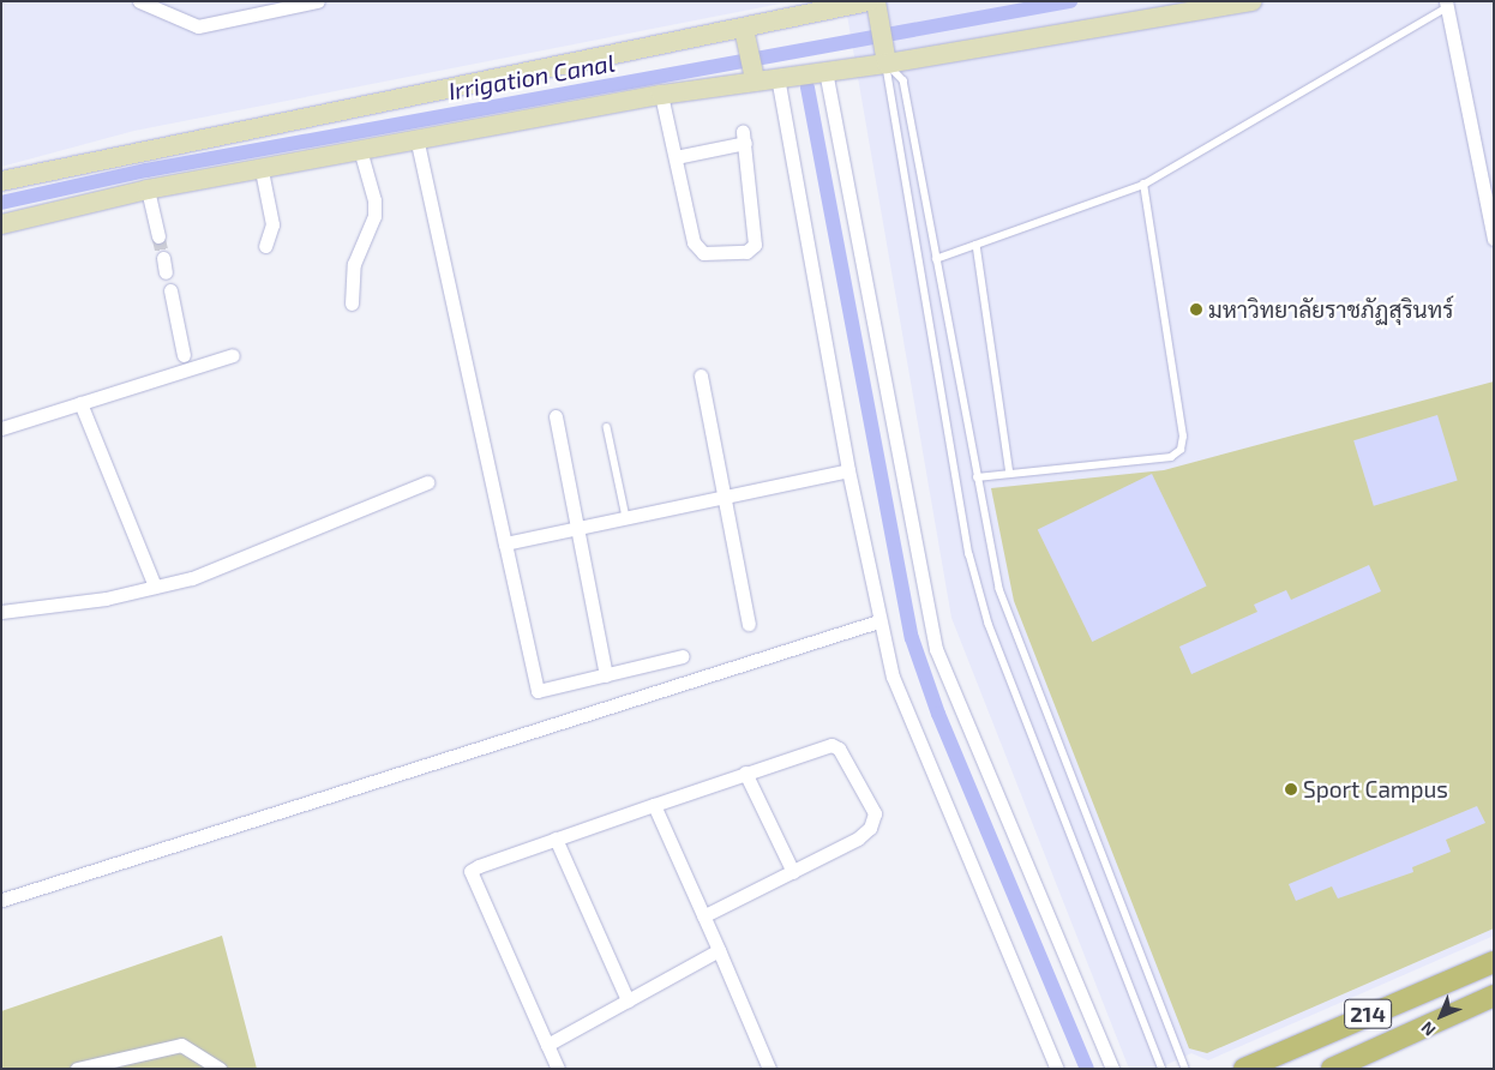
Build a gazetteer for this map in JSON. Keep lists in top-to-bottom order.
{
  "streets": {
    "main road": ["214"]
  },
  "water": ["Irrigation Canal"],
  "places": ["มหาวิทยาลัยราชภัฏสุรินทร์", "Sport Campus"],
  "north": "bottom left"
}
